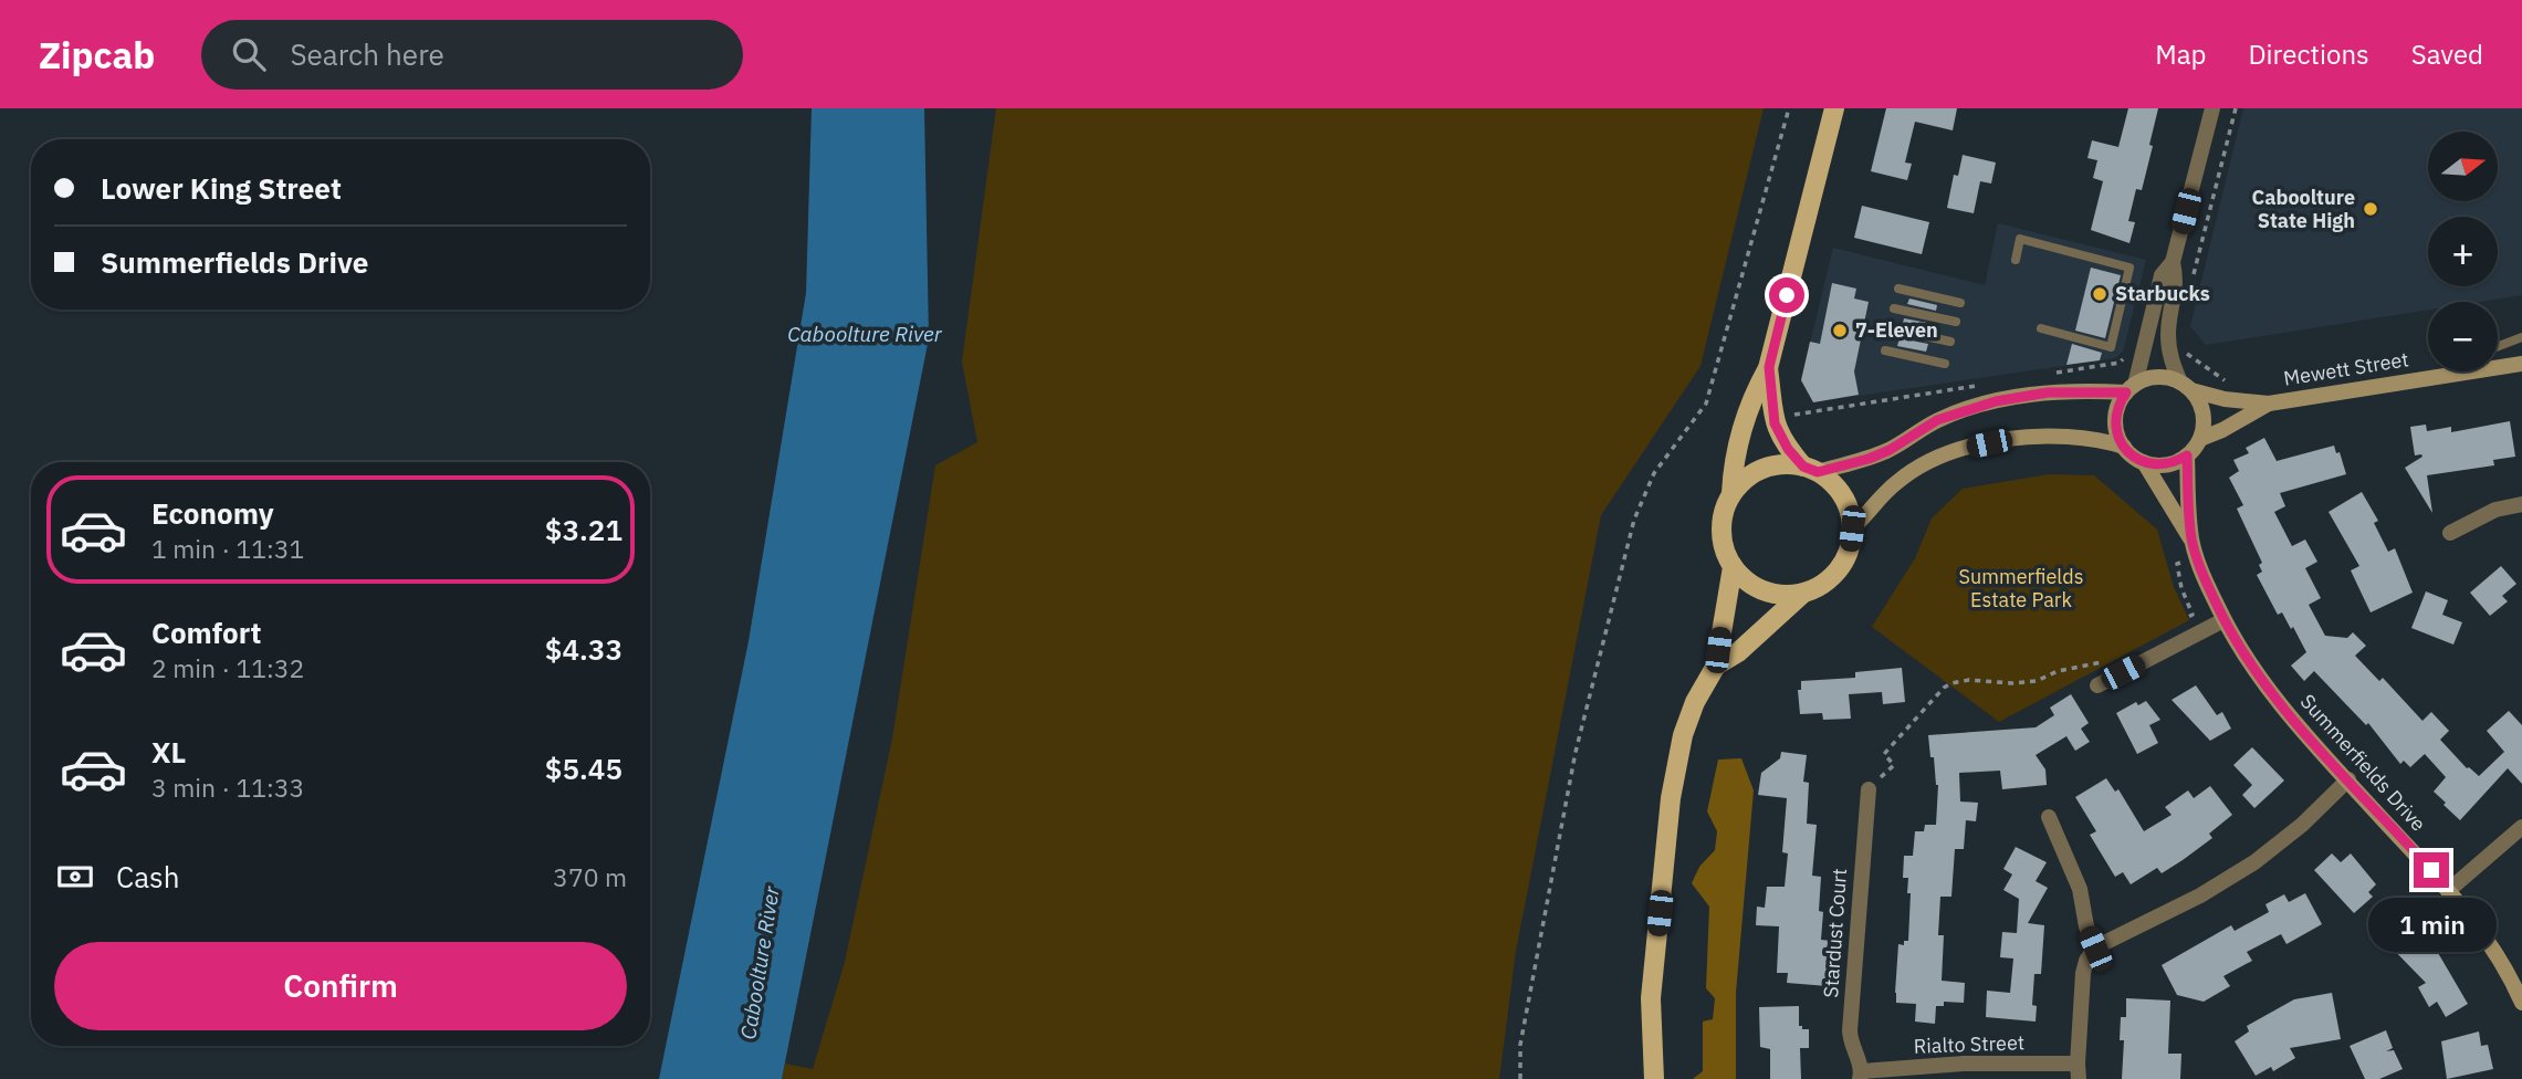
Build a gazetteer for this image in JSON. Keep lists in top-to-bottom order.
{
  "streets": {
    "main road": ["Mewett Street", "Summerfields Drive"],
    "street": ["Stardust Court", "Rialto Street"]
  },
  "crossings": [
    ["Mewett Street", "Summerfields Drive"],
    ["Stardust Court", "Rialto Street"]
  ],
  "water": ["Caboolture River"],
  "parks": ["Summerfields Estate Park"],
  "places": ["Caboolture State High", "Starbucks", "7-Eleven"],
  "north": "right",
  "page": {
    "header": "Zipcab",
    "search": "Search here",
    "nav": ["Map", "Directions", "Saved"],
    "map_buttons": ["+", "−"],
    "banner": ["Lower King Street", "Summerfields Drive"],
    "list": [
      {
        "name": "Economy",
        "note": "1 min · 11:31",
        "value": "$3.21"
      },
      {
        "name": "Comfort",
        "note": "2 min · 11:32",
        "value": "$4.33"
      },
      {
        "name": "XL",
        "note": "3 min · 11:33",
        "value": "$5.45"
      }
    ],
    "pay": ["Cash", "370 m"],
    "bubble": "1 min",
    "buttons": "Confirm"
  }
}
